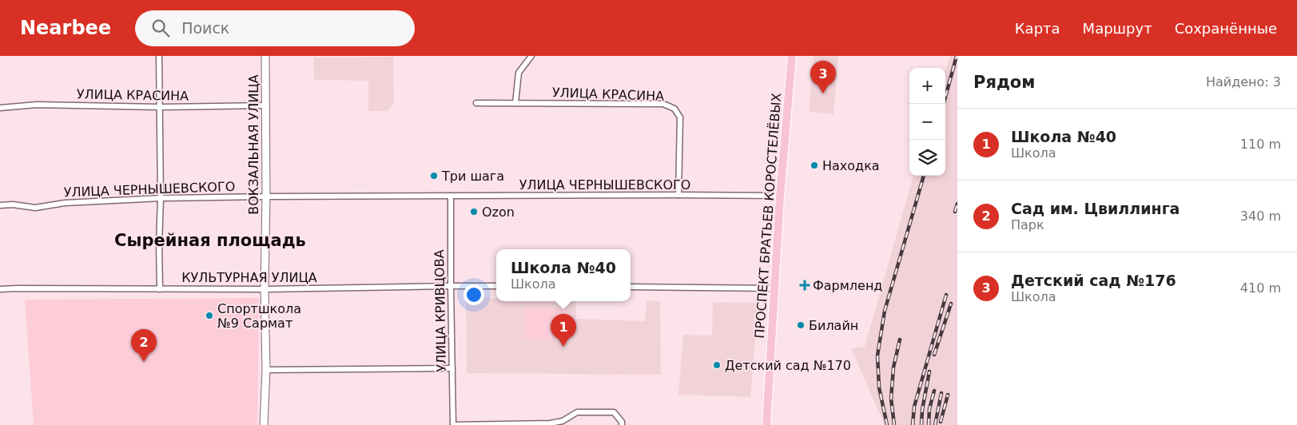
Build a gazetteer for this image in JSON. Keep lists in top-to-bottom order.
{
  "streets": {
    "main road": ["ПРОСПЕКТ БРАТЬЕВ КОРОСТЕЛЁВЫХ"],
    "street": [
      "УЛИЦА КРАСИНА",
      "ВОКЗАЛЬНАЯ УЛИЦА",
      "УЛИЦА ЧЕРНЫШЕВСКОГО",
      "КУЛЬТУРНАЯ УЛИЦА",
      "УЛИЦА КРИВЦОВА"
    ]
  },
  "crossings": [
    ["УЛИЦА КРАСИНА", "ВОКЗАЛЬНАЯ УЛИЦА"],
    ["УЛИЦА КРАСИНА", "УЛИЦА ЧЕРНЫШЕВСКОГО"],
    ["ВОКЗАЛЬНАЯ УЛИЦА", "УЛИЦА ЧЕРНЫШЕВСКОГО"],
    ["ВОКЗАЛЬНАЯ УЛИЦА", "КУЛЬТУРНАЯ УЛИЦА"],
    ["УЛИЦА ЧЕРНЫШЕВСКОГО", "ПРОСПЕКТ БРАТЬЕВ КОРОСТЕЛЁВЫХ"],
    ["УЛИЦА ЧЕРНЫШЕВСКОГО", "УЛИЦА КРИВЦОВА"],
    ["КУЛЬТУРНАЯ УЛИЦА", "УЛИЦА КРИВЦОВА"]
  ],
  "districts": ["Сырейная площадь"],
  "places": {
    "other": [
      "Находка",
      "Три шага",
      "Ozon",
      "Спортшкола №9 Сармат",
      "Билайн",
      "Детский сад №170"
    ],
    "health": ["Фармленд"]
  },
  "page": {
    "header": "Nearbee",
    "search": "Поиск",
    "nav": ["Карта", "Маршрут", "Сохранённые"],
    "heading": ["Рядом", "Найдено: 3"],
    "pins": ["3", "1", "2"],
    "map_buttons": ["+", "−"],
    "list": [
      {
        "mark": "1",
        "name": "Школа №40",
        "note": "Школа",
        "value": "110 m"
      },
      {
        "mark": "2",
        "name": "Сад им. Цвиллинга",
        "note": "Парк",
        "value": "340 m"
      },
      {
        "mark": "3",
        "name": "Детский сад №176",
        "note": "Школа",
        "value": "410 m"
      }
    ],
    "popup": ["Школа №40", "Школа"]
  }
}
